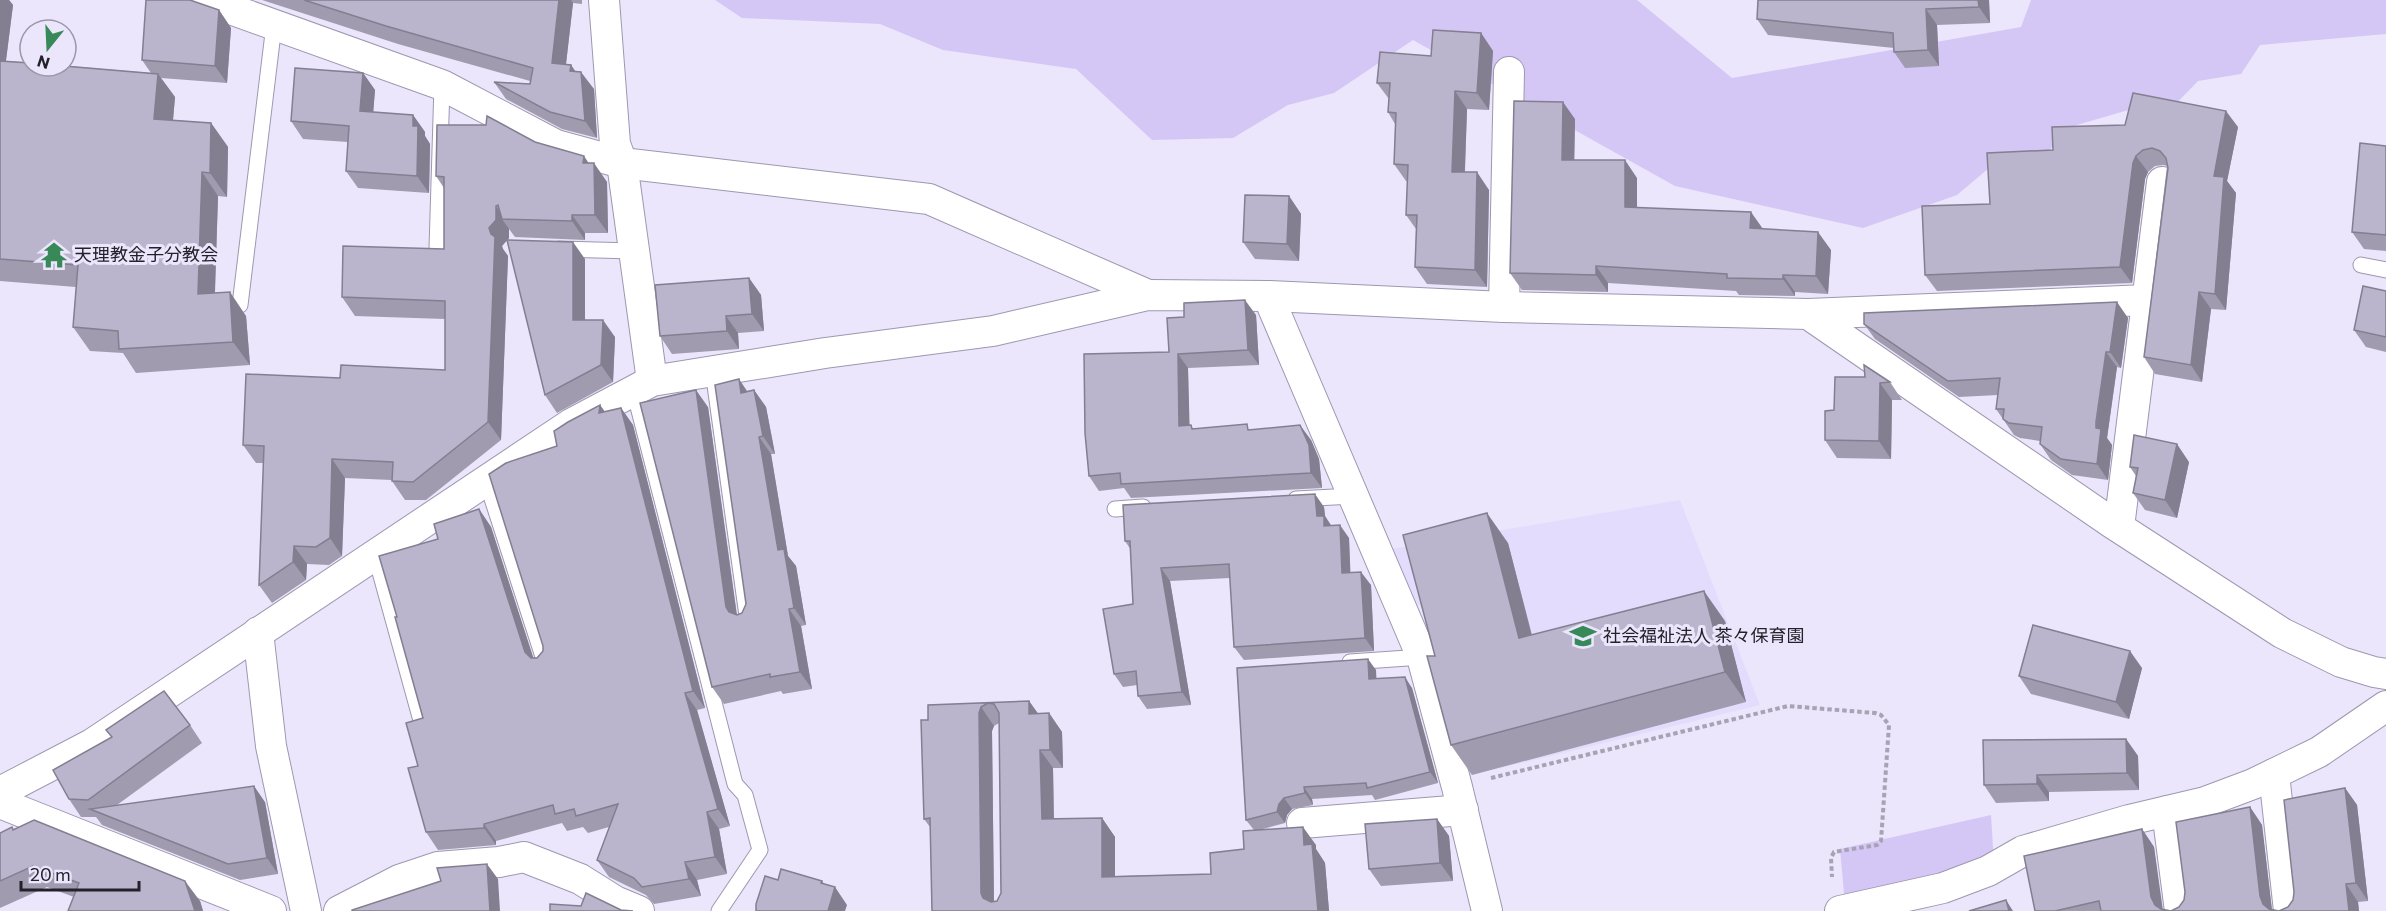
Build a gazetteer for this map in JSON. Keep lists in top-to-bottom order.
{
  "places": {
    "temple": ["天理教金子分教会"],
    "school or university": ["社会福祉法人 茶々保育園"]
  },
  "scale_bar": "20 m",
  "north": "bottom"
}
